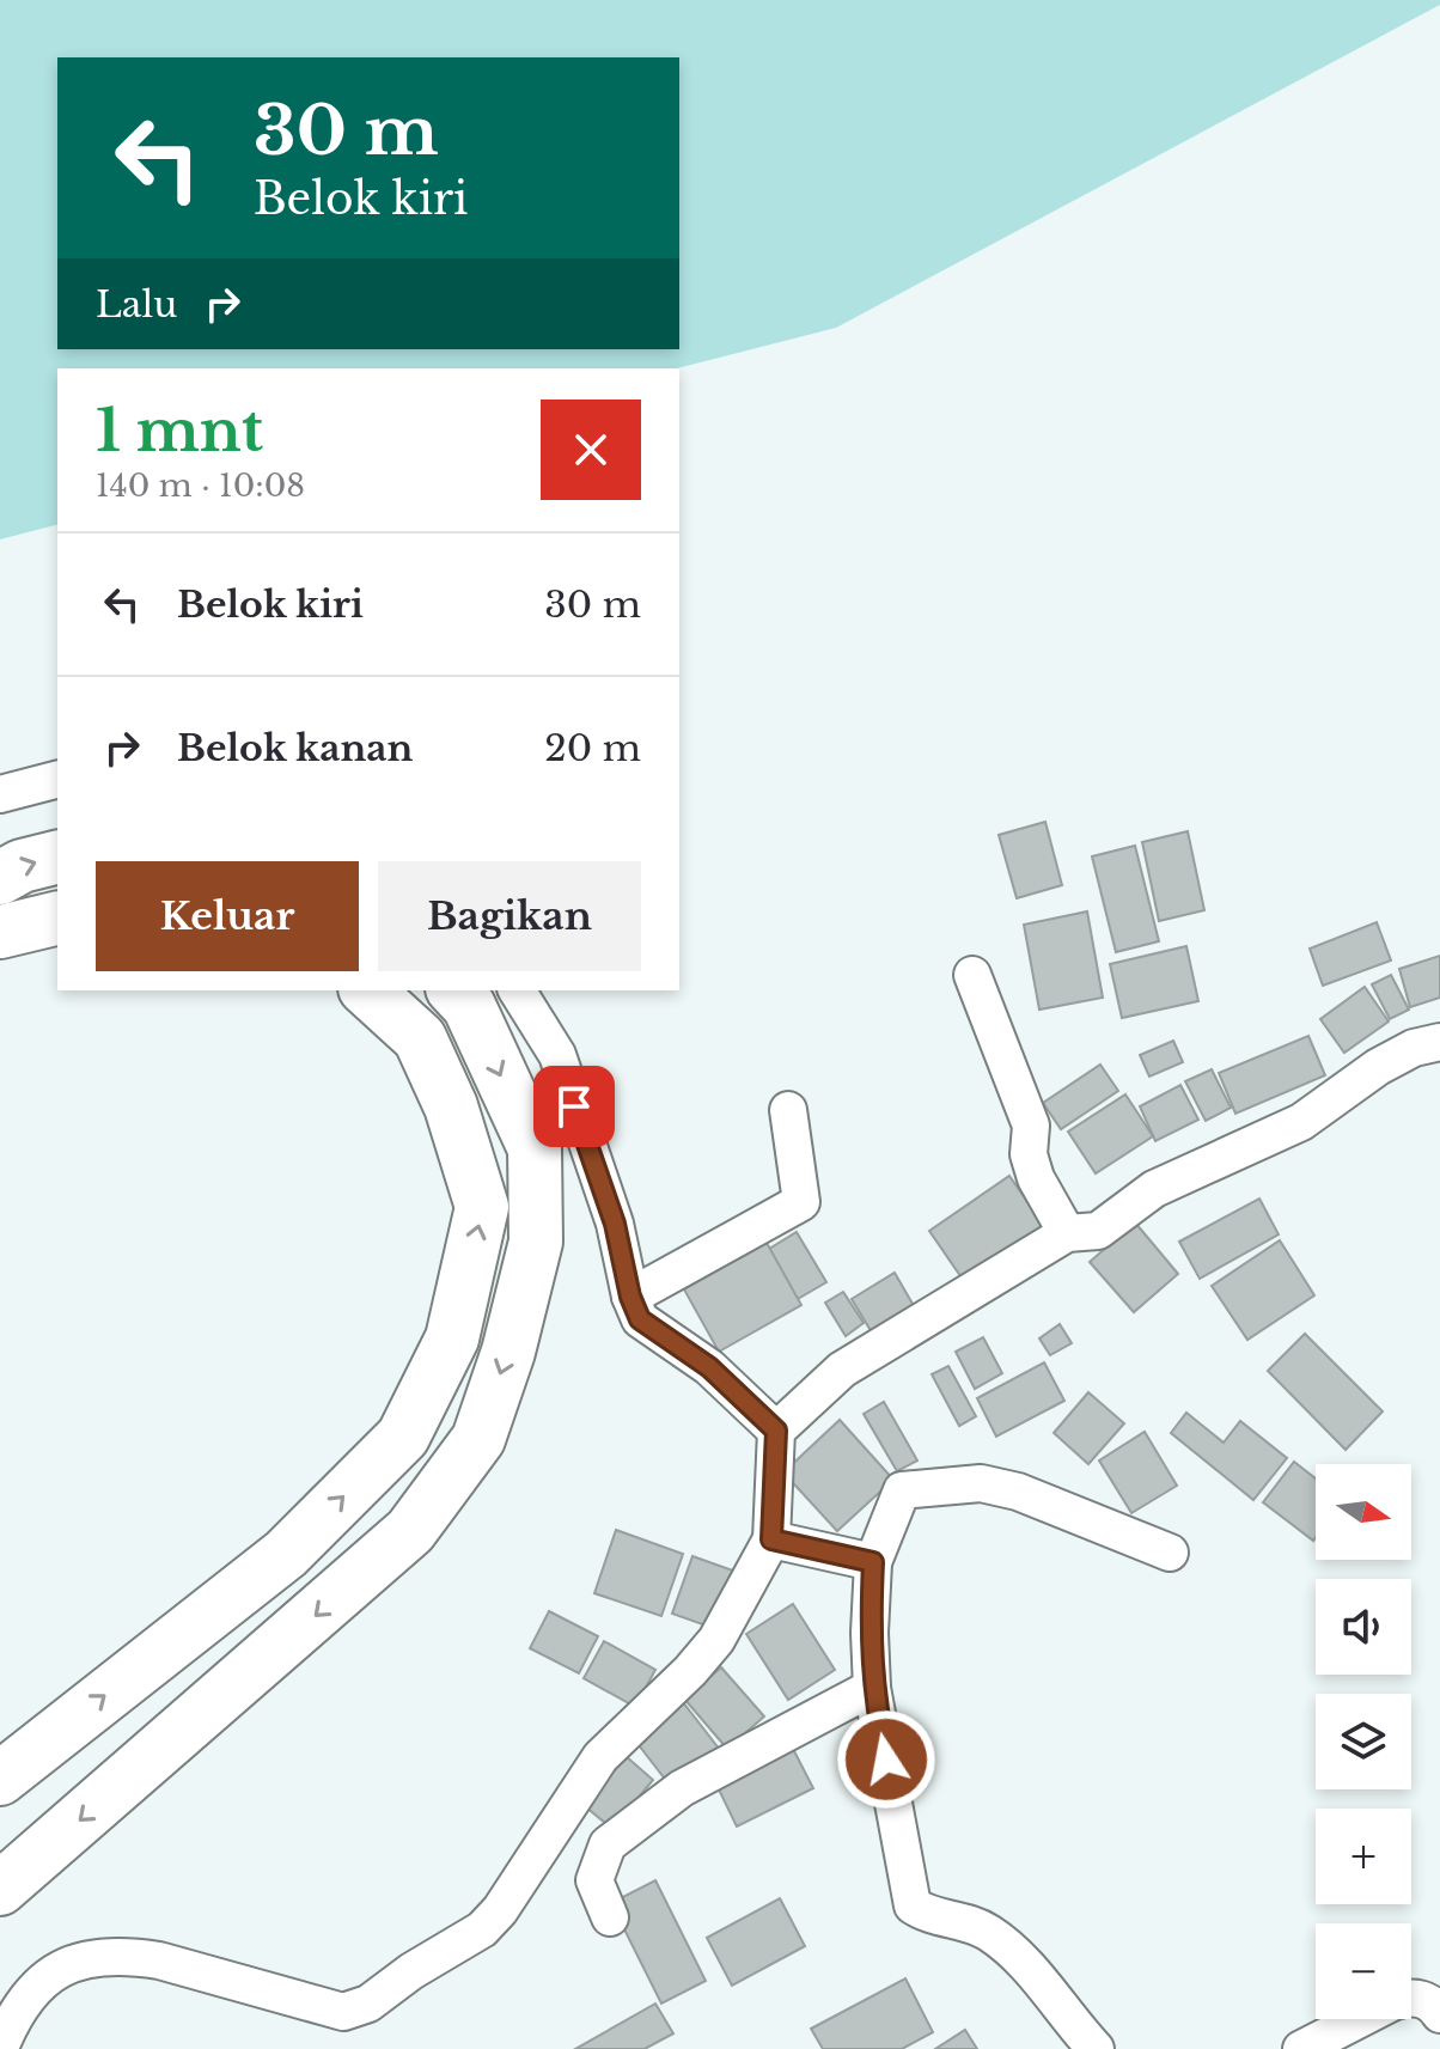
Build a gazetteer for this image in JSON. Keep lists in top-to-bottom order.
{
  "north": "right",
  "page": {
    "turn": ["30 m", "Belok kiri"],
    "then": "Lalu",
    "heading": ["1 mnt", "140 m · 10:08"],
    "list": [
      {
        "name": "Belok kiri",
        "value": "30 m"
      },
      {
        "name": "Belok kanan",
        "value": "20 m"
      }
    ],
    "buttons": ["Keluar", "Bagikan"],
    "map_buttons": ["+", "−"]
  }
}
